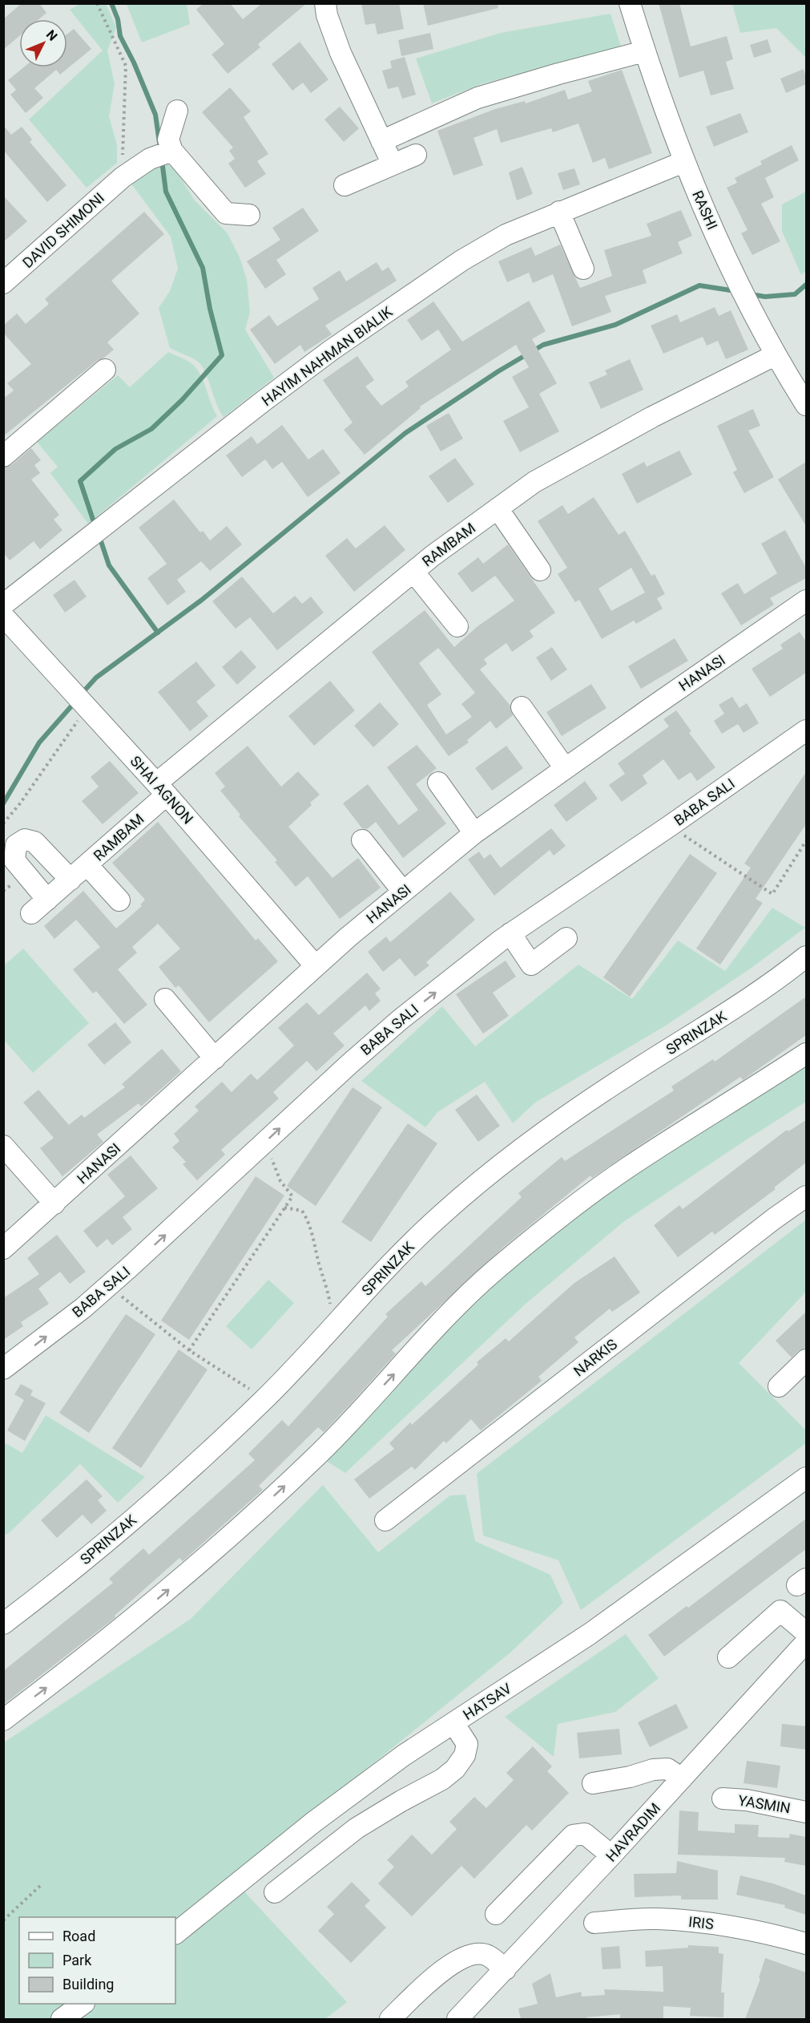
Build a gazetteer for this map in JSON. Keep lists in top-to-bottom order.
{
  "streets": {
    "street": [
      "RASHI",
      "DAVID SHIMONI",
      "HAYIM NAHMAN BIALIK",
      "RAMBAM",
      "HANASI",
      "SHAI AGNON",
      "BABA SALI",
      "SPRINZAK",
      "NARKIS",
      "HATSAV",
      "YASMIN",
      "HAVRADIM",
      "IRIS"
    ]
  },
  "crossings": [
    ["RASHI", "HAYIM NAHMAN BIALIK"],
    ["RASHI", "RAMBAM"],
    ["RAMBAM", "SHAI AGNON"],
    ["HANASI", "SHAI AGNON"]
  ],
  "one_way": ["BABA SALI"],
  "legend": ["Road", "Park", "Building"],
  "north": "top right"
}
